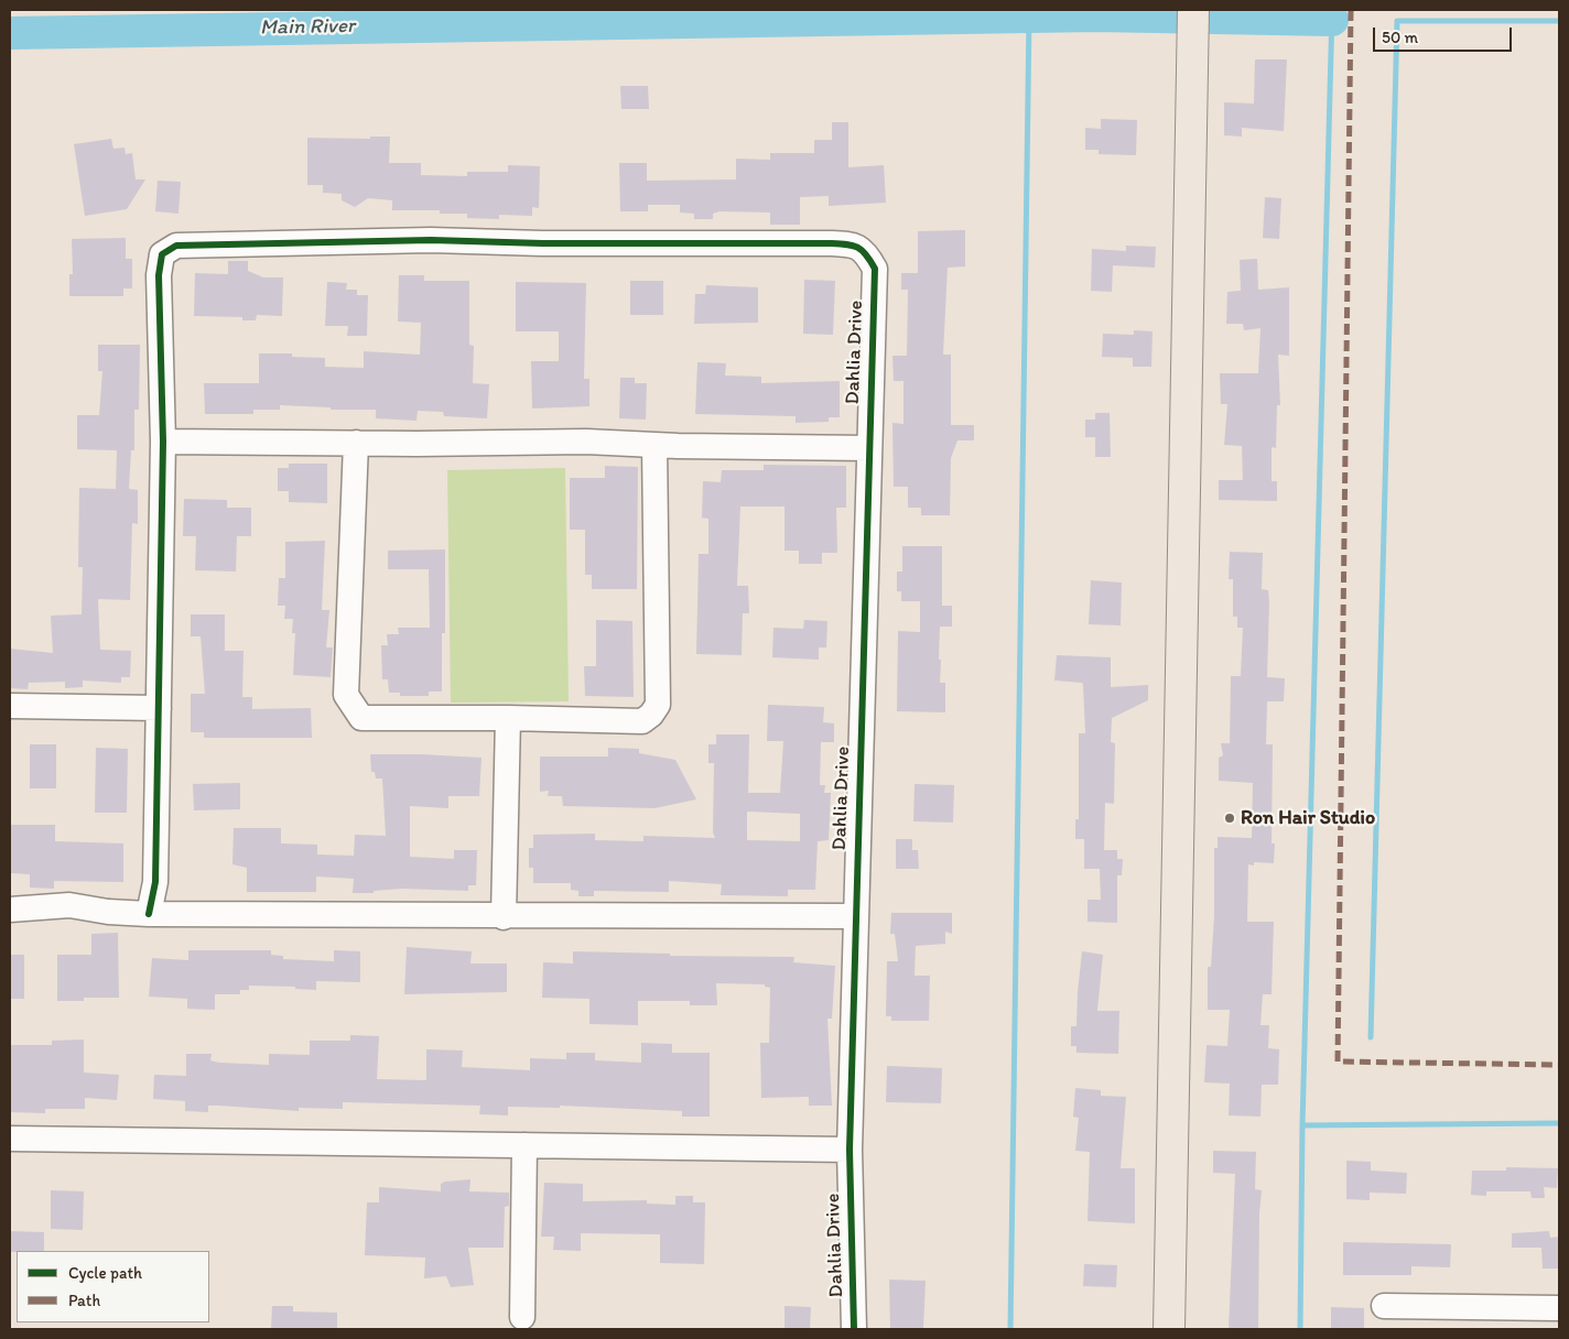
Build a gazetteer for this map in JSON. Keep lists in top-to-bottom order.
{
  "streets": {
    "street": ["Dahlia Drive"]
  },
  "water": ["Main River"],
  "places": ["Ron Hair Studio"],
  "legend": ["Cycle path", "Path"],
  "scale_bar": "50 m"
}
